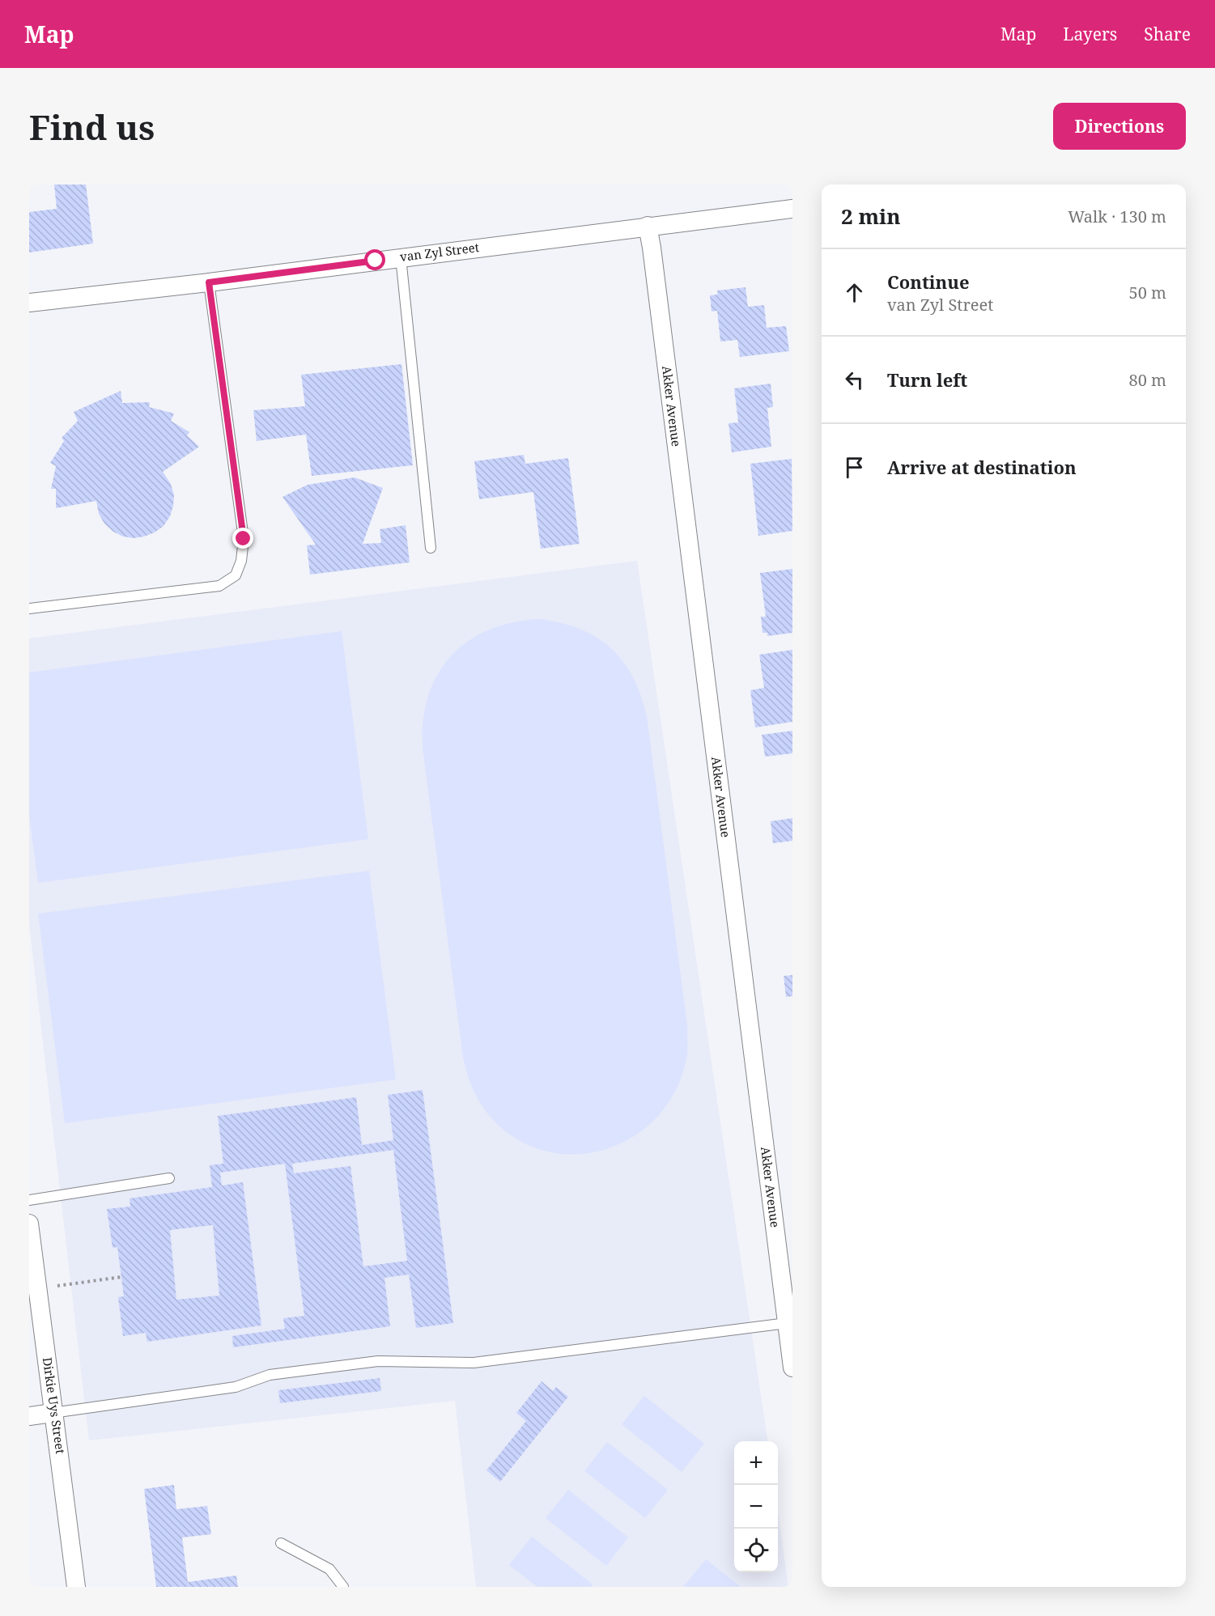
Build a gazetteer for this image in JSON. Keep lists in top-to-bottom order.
{
  "streets": {
    "street": ["van Zyl Street", "Akker Avenue", "Dirkie Uys Street"]
  },
  "crossings": [
    ["van Zyl Street", "Akker Avenue"]
  ],
  "page": {
    "header": "Map",
    "nav": ["Map", "Layers", "Share"],
    "buttons": "Directions",
    "title": "Find us",
    "heading": ["2 min", "Walk · 130 m"],
    "list": [
      ["Continue", "van Zyl Street", "50 m"],
      ["Turn left", "80 m"],
      "Arrive at destination"
    ],
    "map_buttons": ["+", "−"]
  }
}
